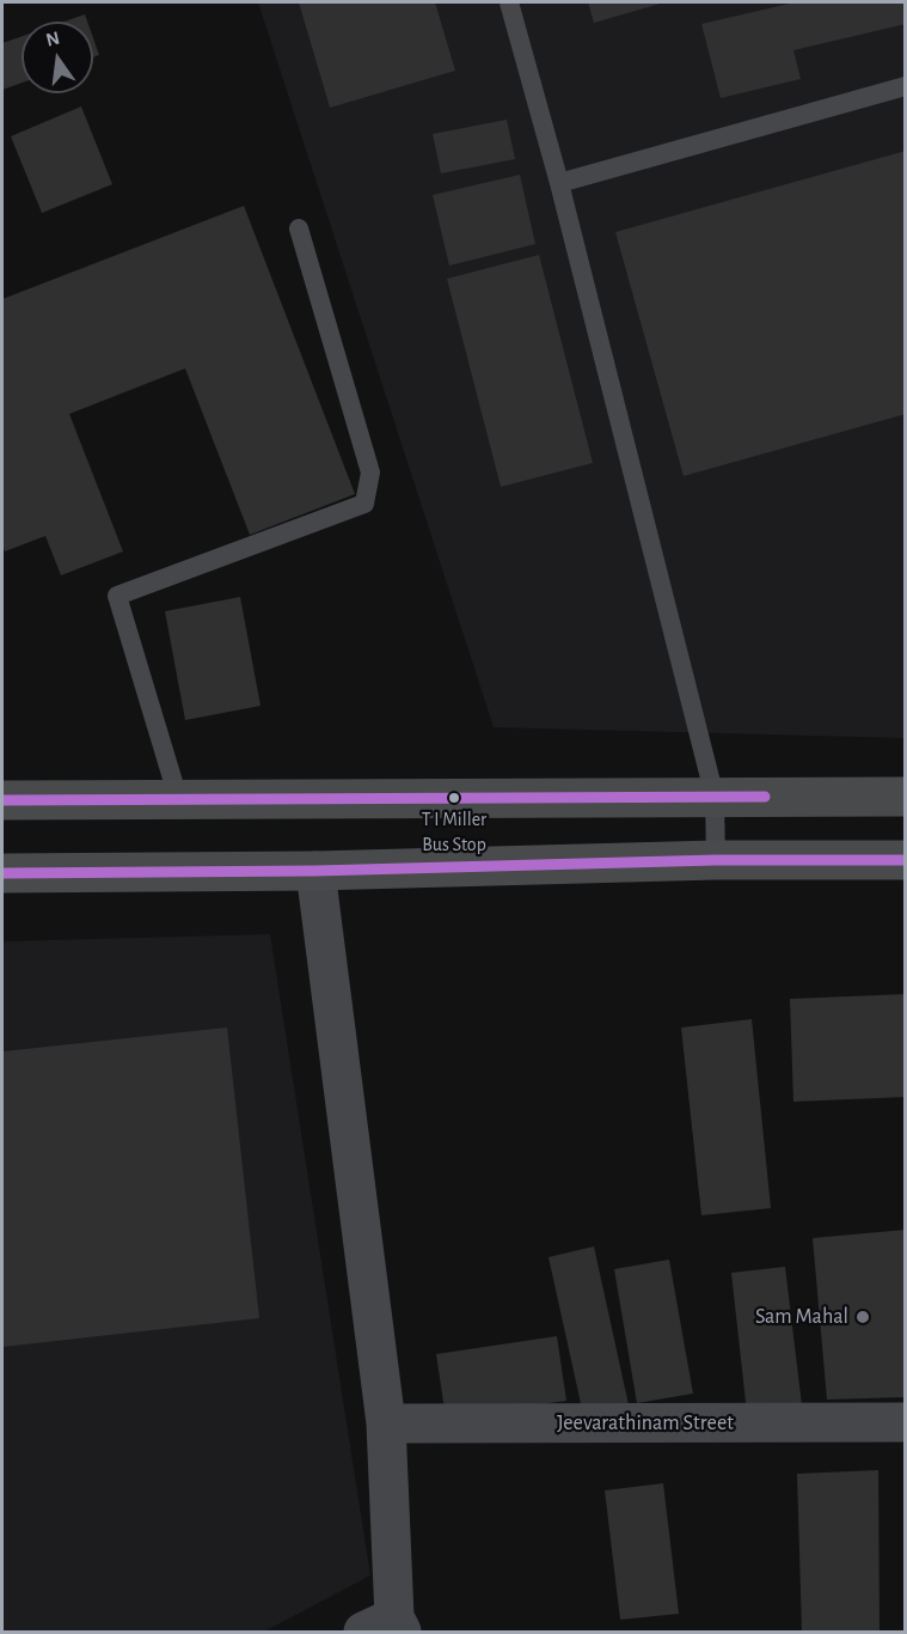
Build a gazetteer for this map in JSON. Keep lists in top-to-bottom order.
{
  "streets": {
    "street": ["Jeevarathinam Street"]
  },
  "places": ["T I Miller Bus Stop", "Sam Mahal"],
  "north": "top"
}
